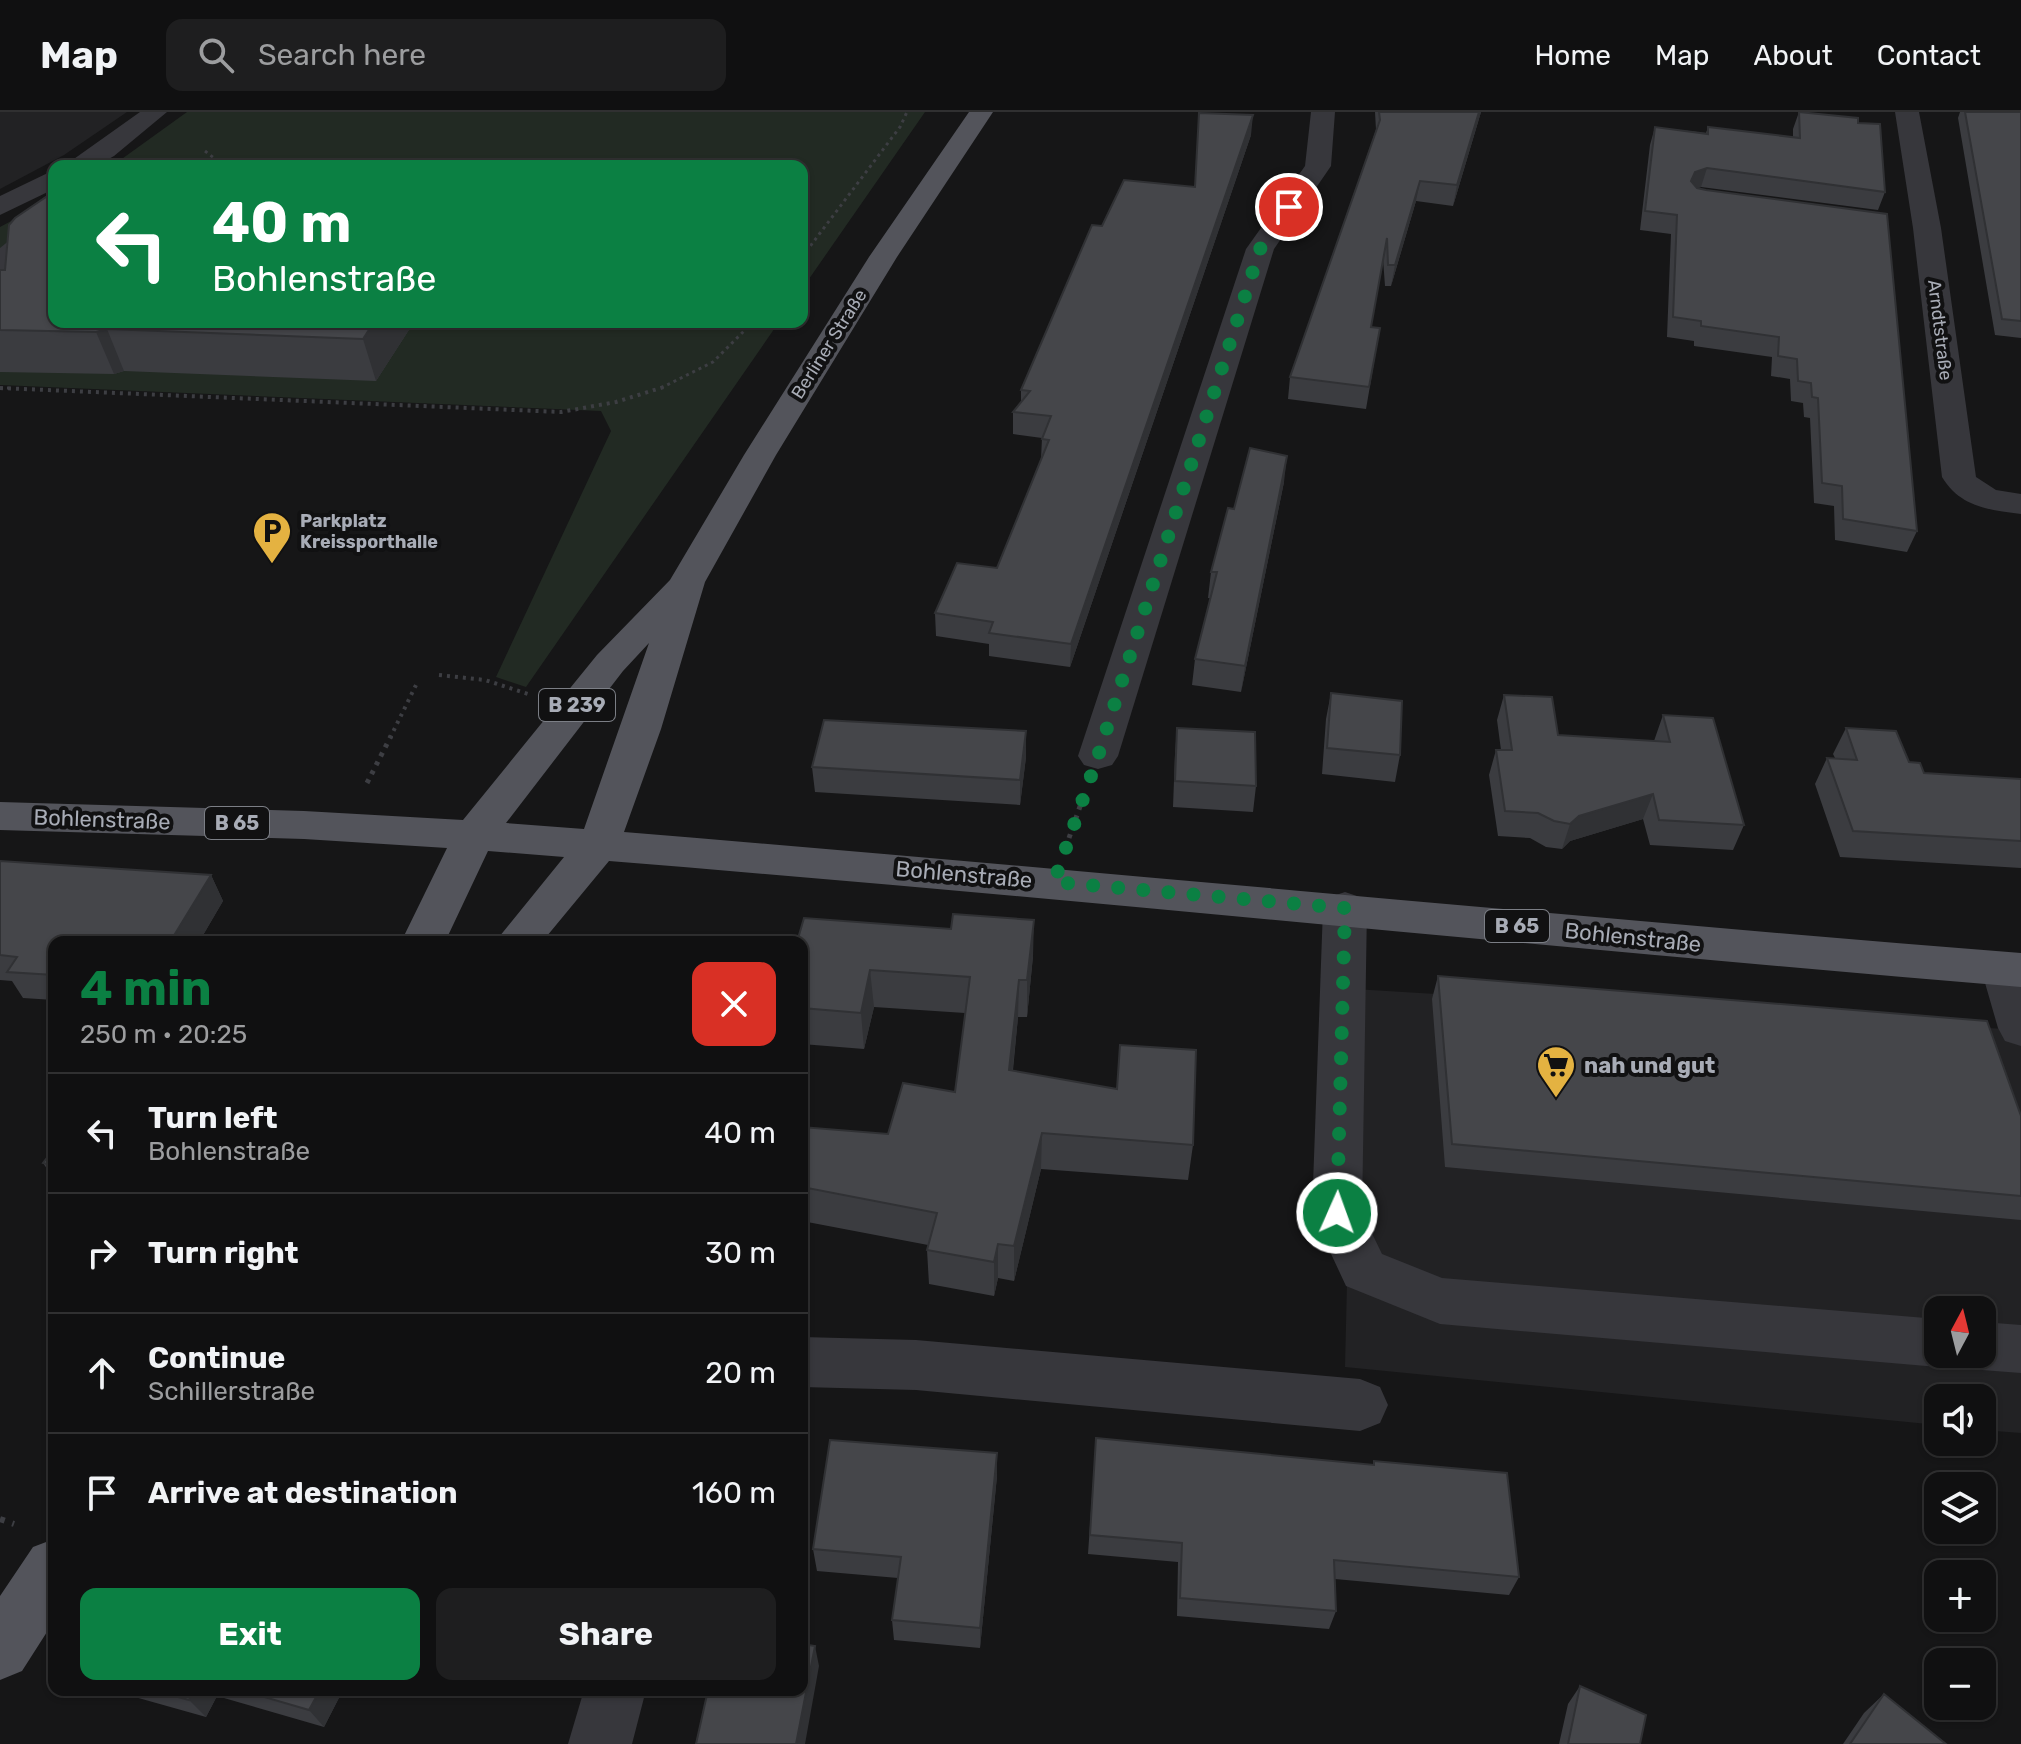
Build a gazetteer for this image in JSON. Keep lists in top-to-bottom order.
{
  "streets": {
    "main road": [
      "Berliner Straße",
      "B 239",
      "Bohlenstraße",
      "B 65"
    ],
    "street": ["Arndtstraße"]
  },
  "crossings": [
    ["Berliner Straße", "Bohlenstraße"]
  ],
  "places": {
    "parking": ["Parkplatz Kreissporthalle"],
    "supermarket": ["nah und gut"]
  },
  "north": "top",
  "page": {
    "header": "Map",
    "search": "Search here",
    "nav": [
      "Home",
      "Map",
      "About",
      "Contact"
    ],
    "turn": ["40 m", "Bohlenstraße"],
    "heading": ["4 min", "250 m · 20:25"],
    "list": [
      {
        "name": "Turn left",
        "note": "Bohlenstraße",
        "value": "40 m"
      },
      {
        "name": "Turn right",
        "value": "30 m"
      },
      {
        "name": "Continue",
        "note": "Schillerstraße",
        "value": "20 m"
      },
      {
        "name": "Arrive at destination",
        "value": "160 m"
      }
    ],
    "map_buttons": ["+", "−"],
    "buttons": ["Exit", "Share"]
  }
}
